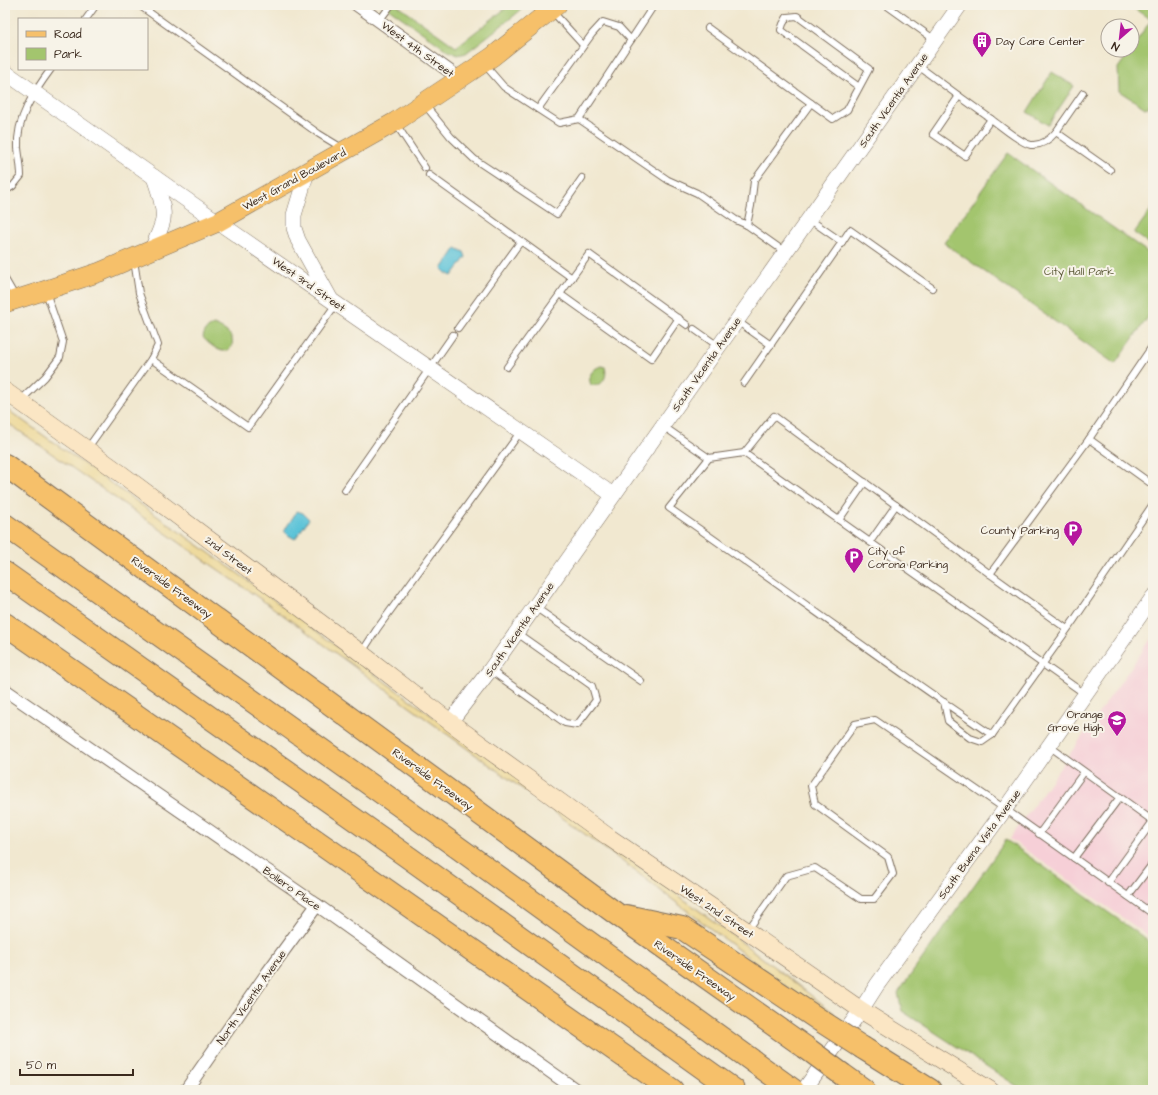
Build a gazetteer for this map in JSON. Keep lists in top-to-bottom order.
{
  "streets": {
    "highway": ["Riverside Freeway"],
    "main road": ["West Grand Boulevard", "2nd Street", "West 2nd Street"],
    "street": [
      "West 4th Street",
      "South Vicentia Avenue",
      "West 3rd Street",
      "South Buena Vista Avenue",
      "Bollero Place",
      "North Vicentia Avenue"
    ]
  },
  "crossings": [
    ["West 4th Street", "West Grand Boulevard"],
    ["South Vicentia Avenue", "West 3rd Street"],
    ["South Vicentia Avenue", "2nd Street"],
    ["South Vicentia Avenue", "West 2nd Street"],
    ["West Grand Boulevard", "West 3rd Street"],
    ["2nd Street", "West 2nd Street"],
    ["South Buena Vista Avenue", "West 2nd Street"],
    ["Bollero Place", "North Vicentia Avenue"]
  ],
  "parks": ["City Hall Park"],
  "places": {
    "building": ["Day Care Center"],
    "parking": ["County Parking", "City of Corona Parking"],
    "school or university": ["Orange Grove High"]
  },
  "legend": ["Road", "Park"],
  "scale_bar": "50 m",
  "north": "bottom left"
}
